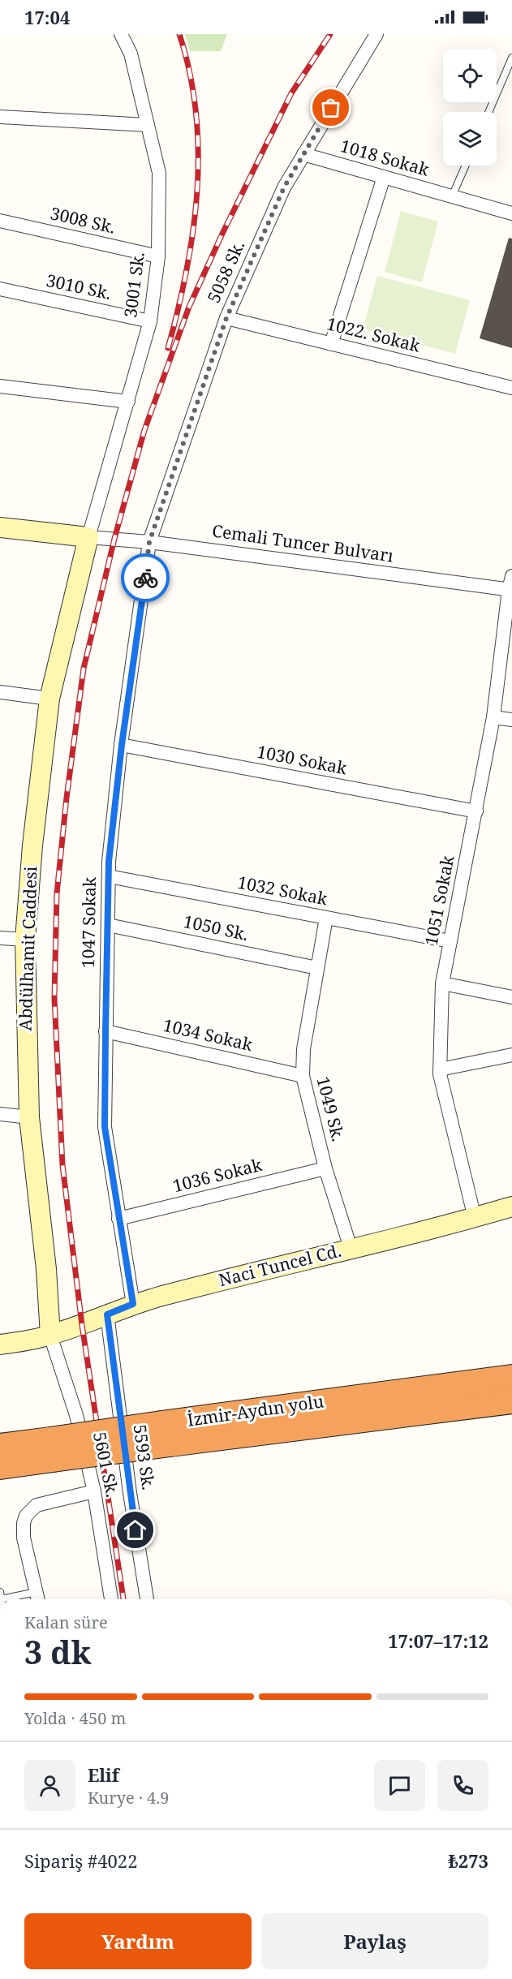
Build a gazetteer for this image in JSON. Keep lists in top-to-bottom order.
{
  "streets": {
    "highway": ["İzmir-Aydın yolu"],
    "main road": ["Abdülhamit Caddesi", "Naci Tuncel Cd."],
    "street": [
      "1018 Sokak",
      "3008 Sk.",
      "5058 Sk.",
      "3001 Sk.",
      "3010 Sk.",
      "1022. Sokak",
      "Cemali Tuncer Bulvarı",
      "1030 Sokak",
      "1032 Sokak",
      "1051 Sokak",
      "1047 Sokak",
      "1050 Sk.",
      "1034 Sokak",
      "1049 Sk.",
      "1036 Sokak",
      "5593 Sk.",
      "5601 Sk."
    ]
  },
  "crossings": [
    ["1018 Sokak", "5058 Sk."],
    ["3008 Sk.", "3001 Sk."],
    ["5058 Sk.", "1022. Sokak"],
    ["5058 Sk.", "Cemali Tuncer Bulvarı"],
    ["5058 Sk.", "1047 Sokak"],
    ["3001 Sk.", "3010 Sk."],
    ["3001 Sk.", "Cemali Tuncer Bulvarı"],
    ["3001 Sk.", "Abdülhamit Caddesi"],
    ["Cemali Tuncer Bulvarı", "1051 Sokak"],
    ["Cemali Tuncer Bulvarı", "1047 Sokak"],
    ["Cemali Tuncer Bulvarı", "Abdülhamit Caddesi"],
    ["1030 Sokak", "1051 Sokak"],
    ["1030 Sokak", "1047 Sokak"],
    ["1032 Sokak", "1051 Sokak"],
    ["1032 Sokak", "1047 Sokak"],
    ["1032 Sokak", "1049 Sk."],
    ["1051 Sokak", "Naci Tuncel Cd."],
    ["1047 Sokak", "1050 Sk."],
    ["1047 Sokak", "1034 Sokak"],
    ["1047 Sokak", "1036 Sokak"],
    ["1047 Sokak", "Naci Tuncel Cd."],
    ["1050 Sk.", "1049 Sk."],
    ["Abdülhamit Caddesi", "Naci Tuncel Cd."],
    ["Abdülhamit Caddesi", "5601 Sk."],
    ["1034 Sokak", "1049 Sk."],
    ["1049 Sk.", "1036 Sokak"],
    ["1049 Sk.", "Naci Tuncel Cd."],
    ["Naci Tuncel Cd.", "5593 Sk."],
    ["Naci Tuncel Cd.", "5601 Sk."]
  ],
  "page": {
    "status": "17:04",
    "heading": ["3 dk", "Kalan süre", "17:07–17:12"],
    "panel": [
      "Elif",
      "Kurye · 4.9",
      "Sipariş #4022",
      "₺273"
    ],
    "bar": "Yolda · 450 m",
    "buttons": ["Yardım", "Paylaş"]
  }
}
